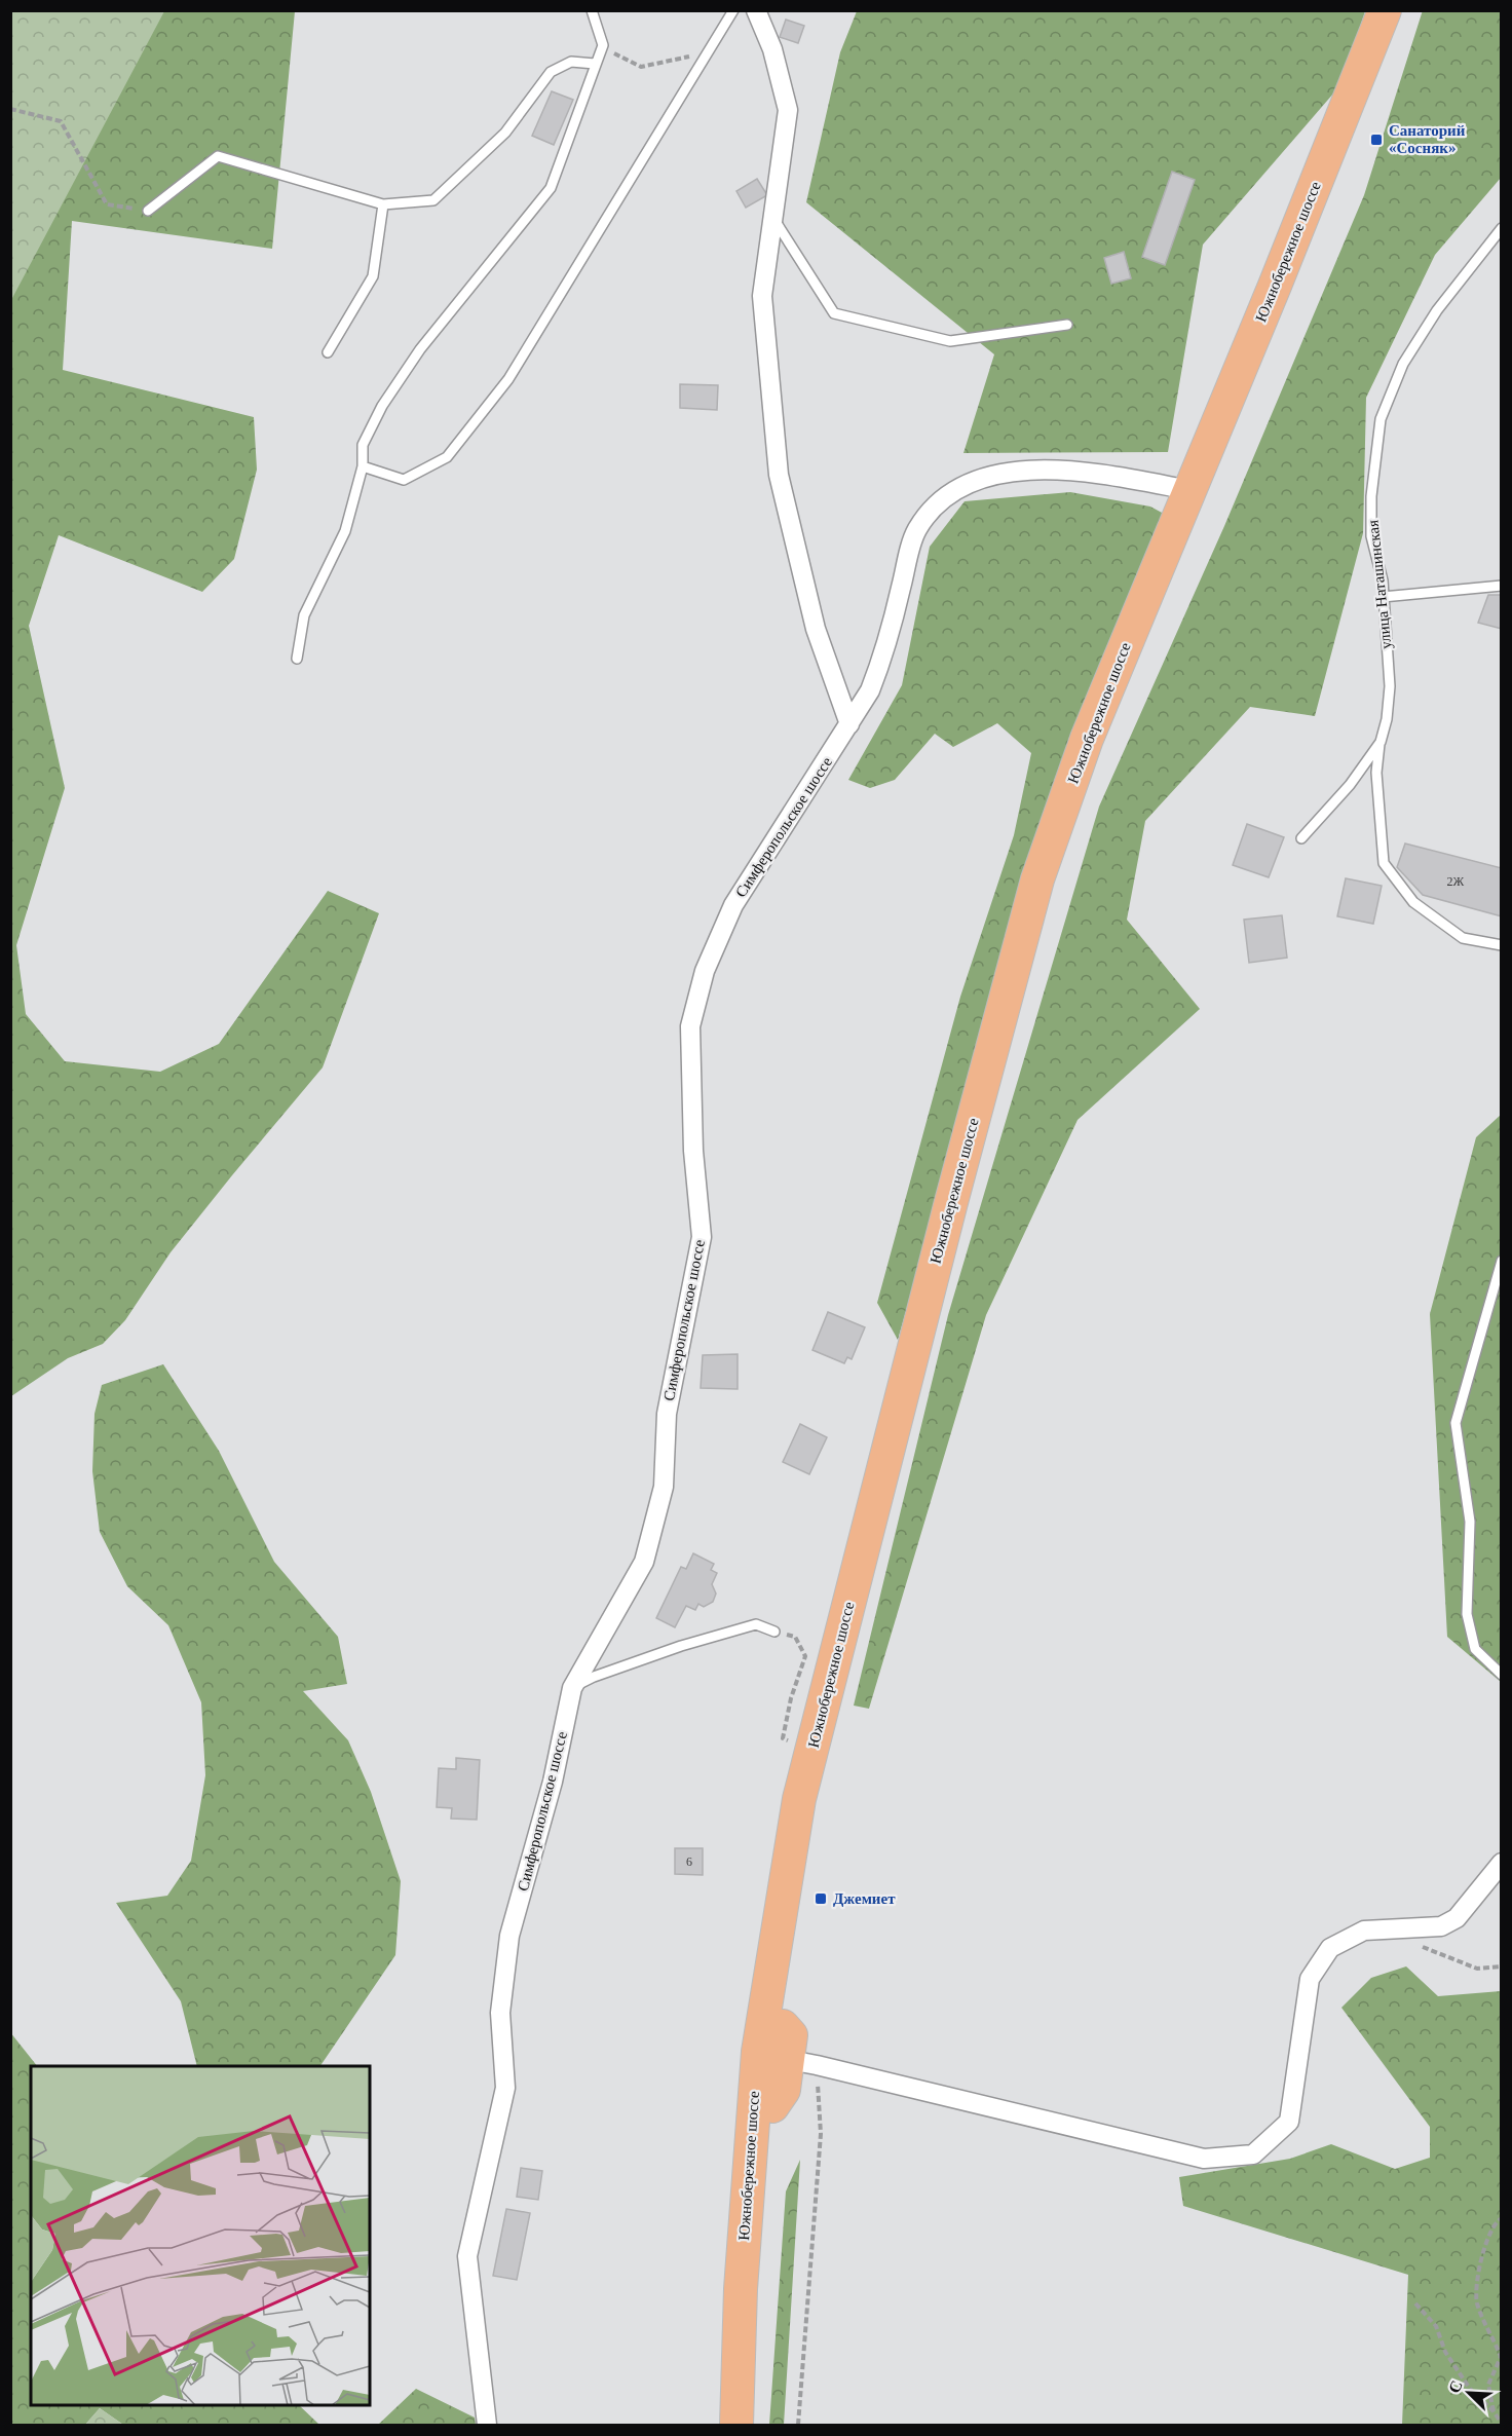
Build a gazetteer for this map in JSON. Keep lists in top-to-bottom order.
{
  "streets": {
    "highway": ["Южнобережное шоссе"],
    "street": ["Симферопольское шоссе"],
    "lane": ["улица Наташинская"]
  },
  "crossings": [
    ["Южнобережное шоссе", "Симферопольское шоссе"]
  ],
  "places": {
    "transit": ["Санаторий «Сосняк»", "Джемиет"]
  },
  "house_numbers": ["2Ж", "6"],
  "north": "top left"
}
